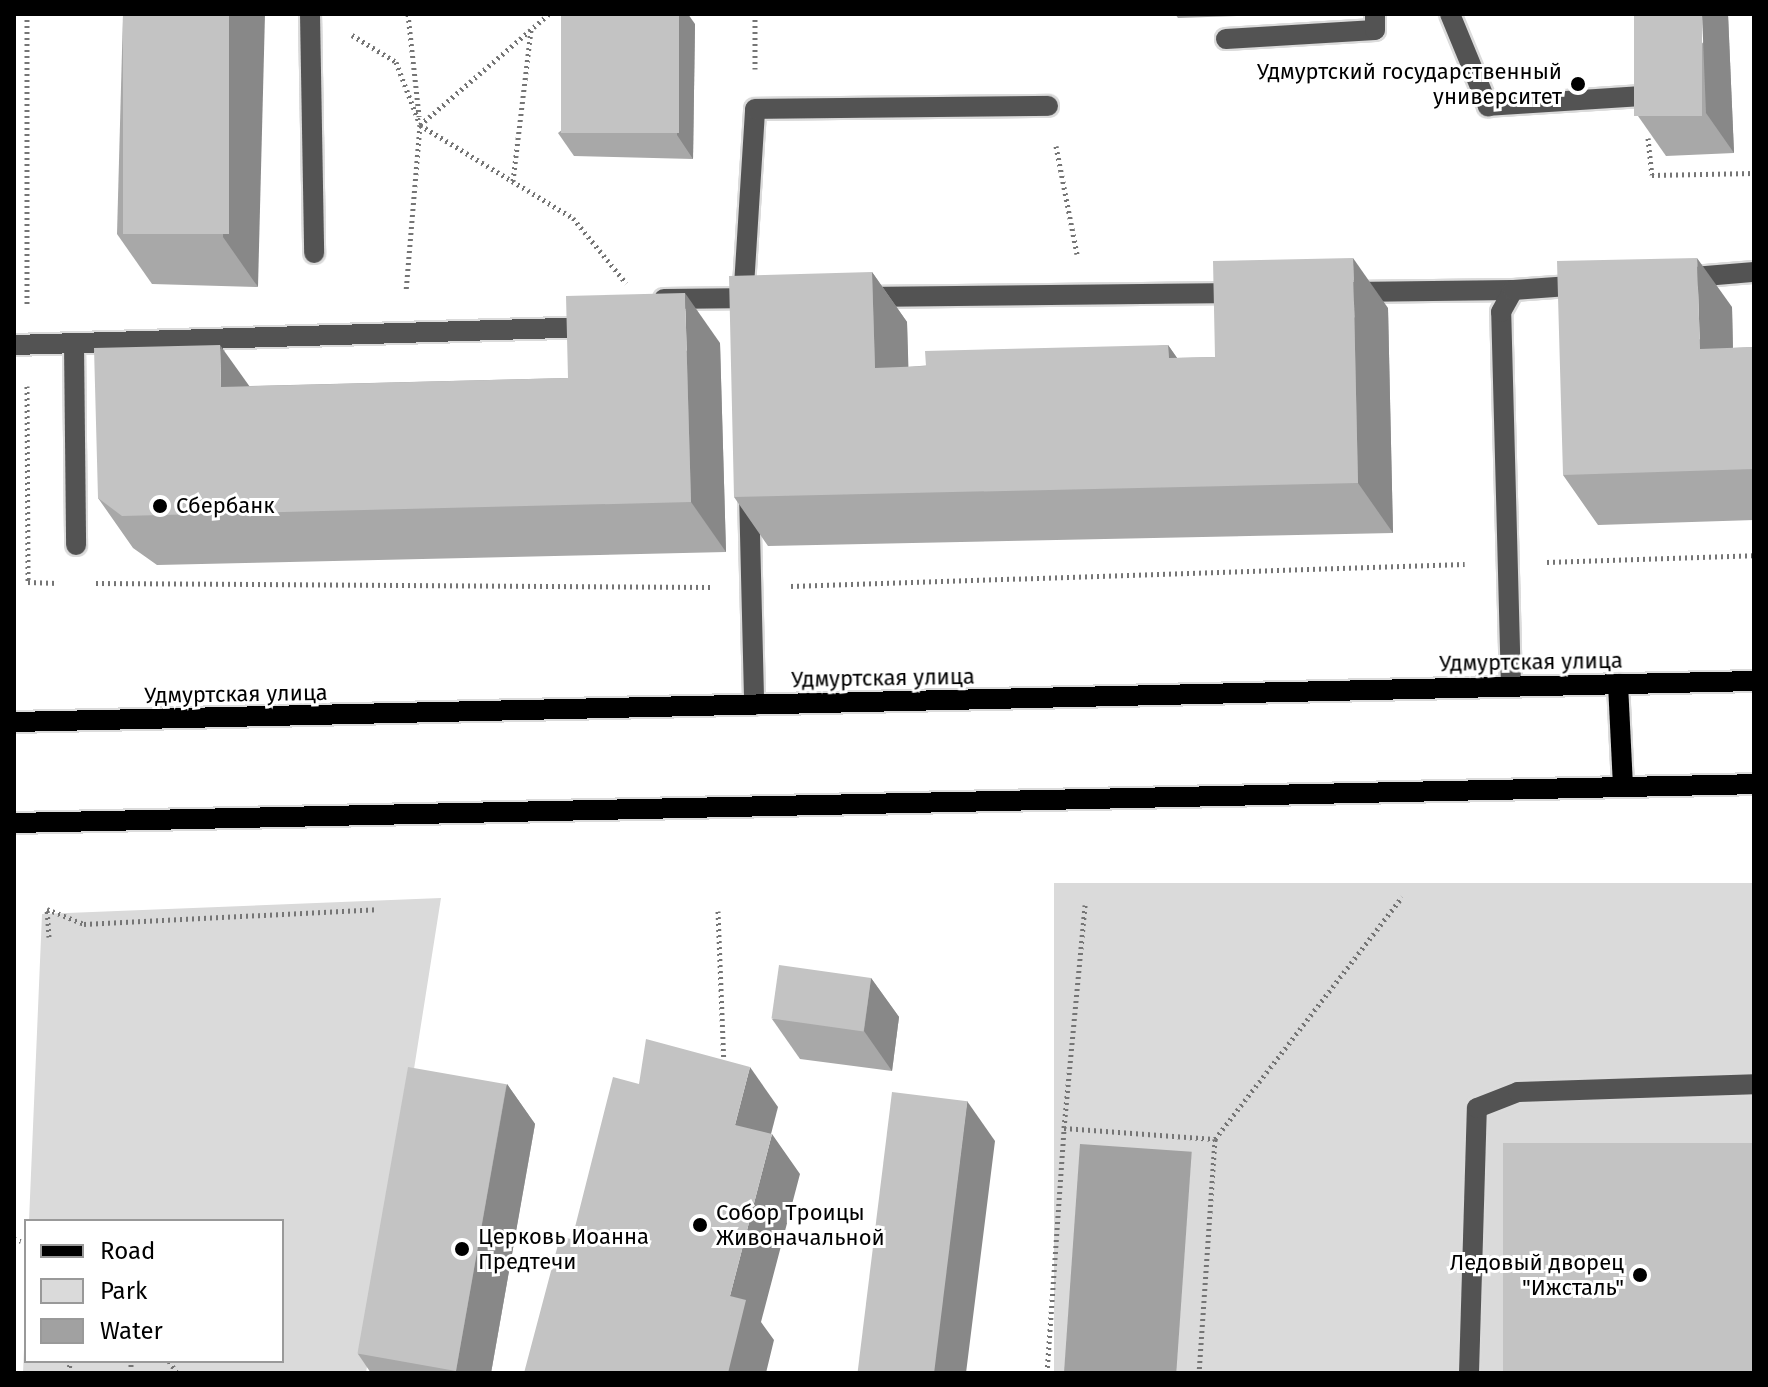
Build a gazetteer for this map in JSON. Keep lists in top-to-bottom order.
{
  "streets": {
    "main road": ["Удмуртская улица"]
  },
  "places": [
    "Удмуртский государственный университет",
    "Сбербанк",
    "Собор Троицы Живоначальной",
    "Церковь Иоанна Предтечи",
    "Ледовый дворец \"Ижсталь\""
  ],
  "legend": ["Road", "Park", "Water"]
}
